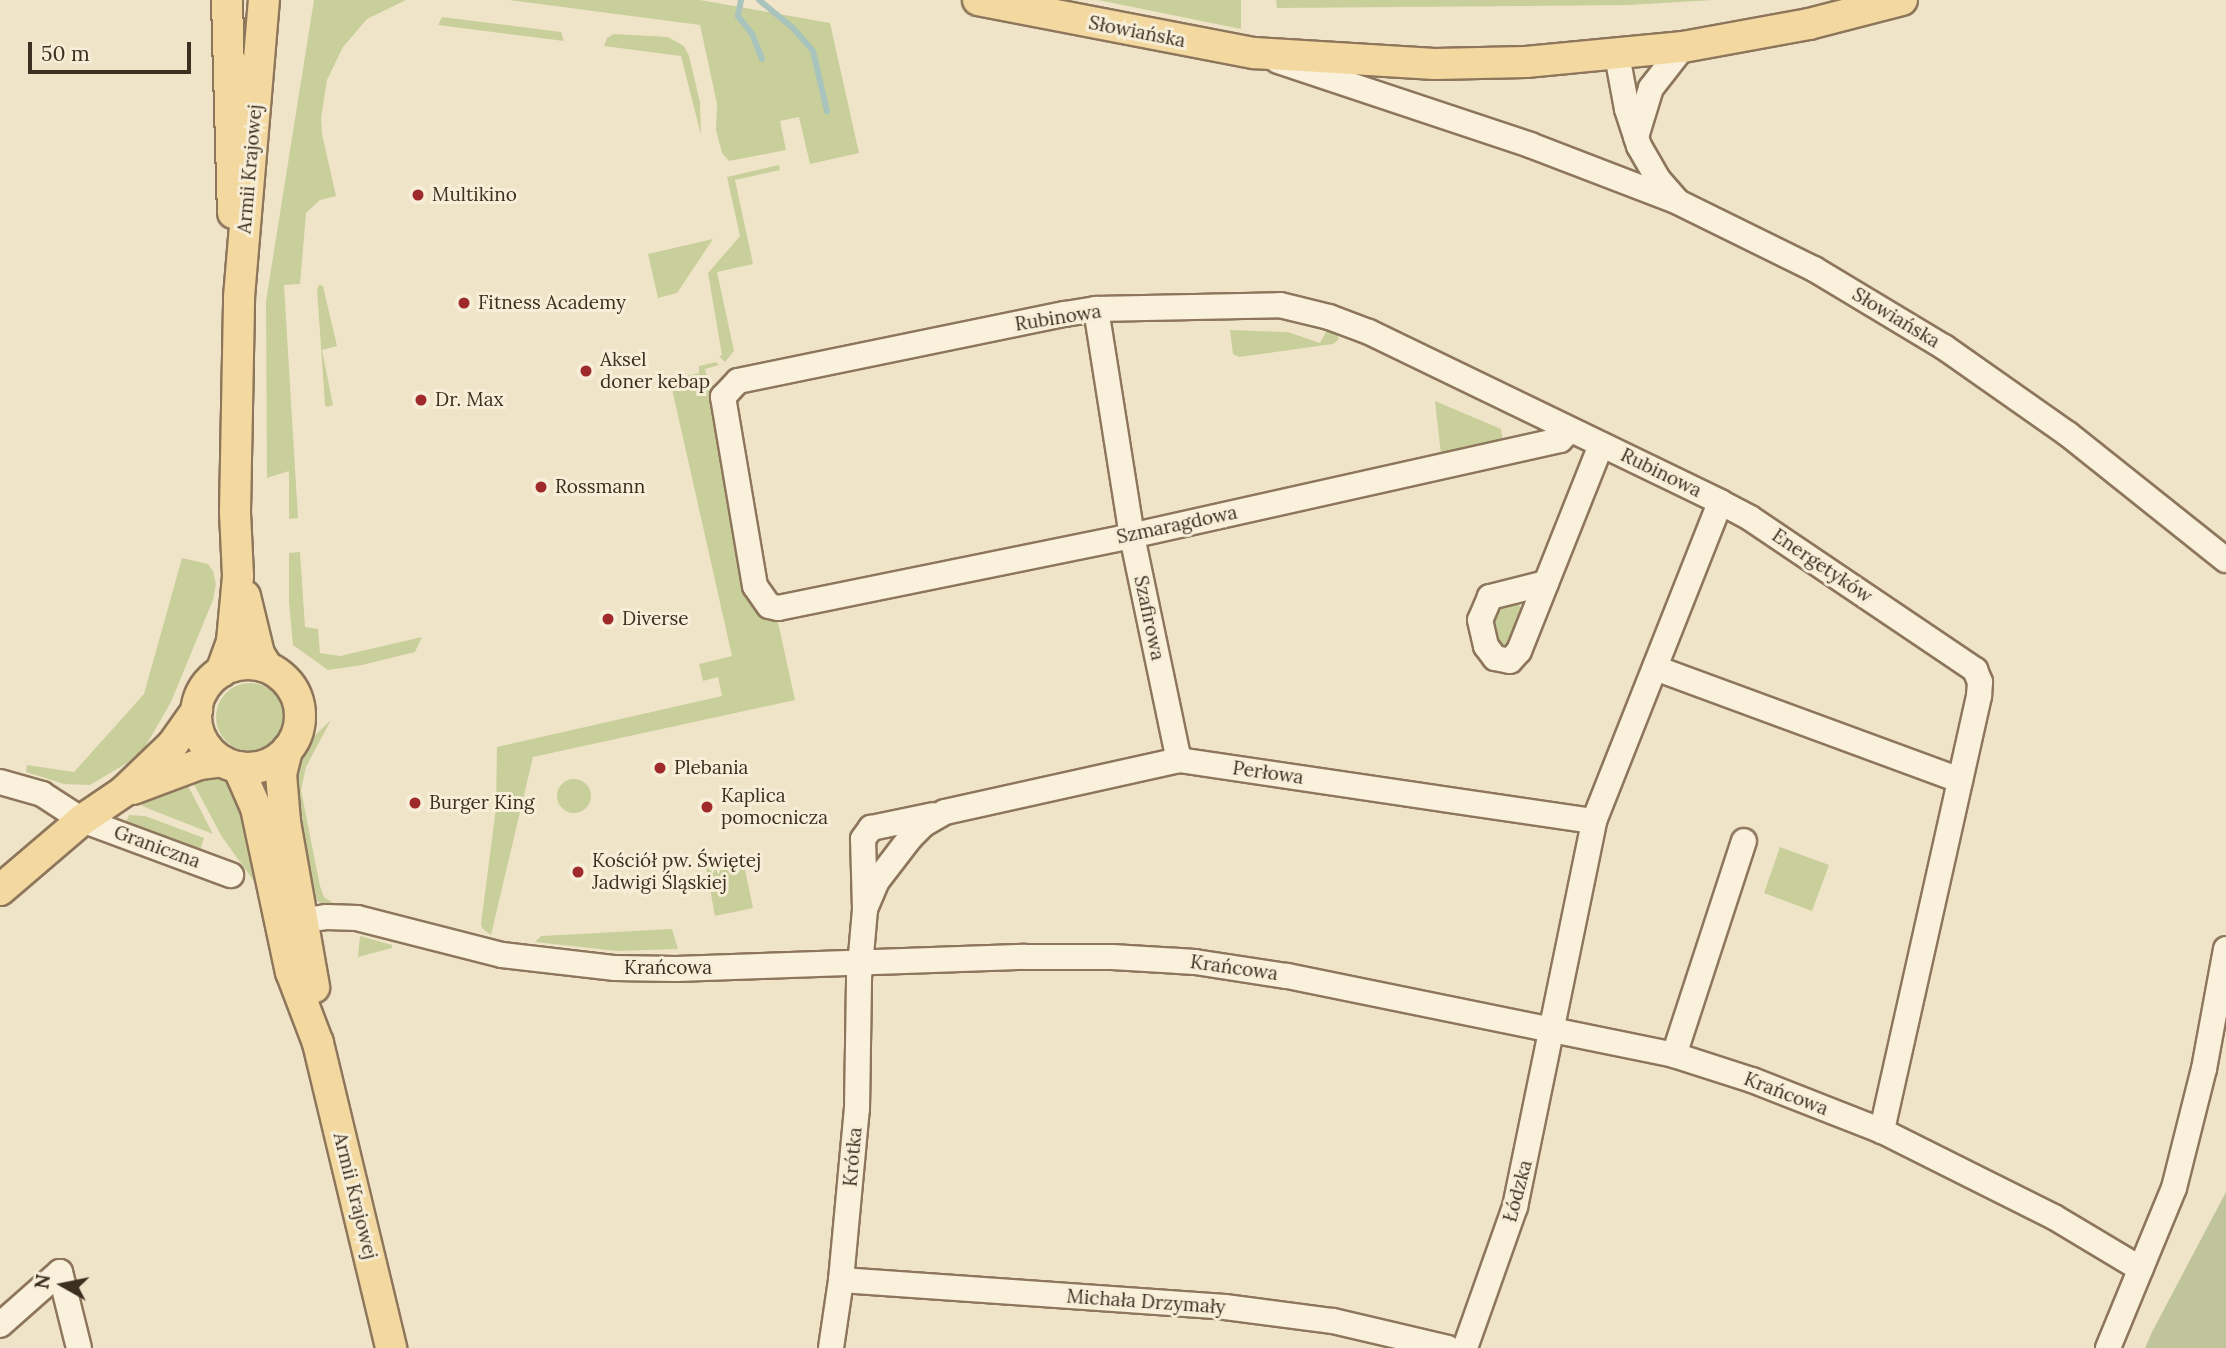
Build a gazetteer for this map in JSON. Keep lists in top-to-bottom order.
{
  "streets": {
    "main road": ["Słowiańska", "Armii Krajowej"],
    "street": [
      "Rubinowa",
      "Szmaragdowa",
      "Energetyków",
      "Szafirowa",
      "Perłowa",
      "Graniczna",
      "Krańcowa",
      "Krótka",
      "Łódzka",
      "Michała Drzymały"
    ]
  },
  "crossings": [
    ["Armii Krajowej", "Krańcowa"],
    ["Rubinowa", "Szmaragdowa"],
    ["Rubinowa", "Energetyków"],
    ["Rubinowa", "Szafirowa"],
    ["Szmaragdowa", "Szafirowa"],
    ["Energetyków", "Krańcowa"],
    ["Szafirowa", "Perłowa"],
    ["Perłowa", "Krańcowa"],
    ["Perłowa", "Krótka"],
    ["Krańcowa", "Krótka"],
    ["Krańcowa", "Łódzka"],
    ["Krótka", "Michała Drzymały"]
  ],
  "places": [
    "Multikino",
    "Fitness Academy",
    "Aksel doner kebap",
    "Dr. Max",
    "Rossmann",
    "Diverse",
    "Plebania",
    "Burger King",
    "Kaplica pomocnicza",
    "Kościół pw. Świętej Jadwigi Śląskiej"
  ],
  "scale_bar": "50 m",
  "north": "left"
}
